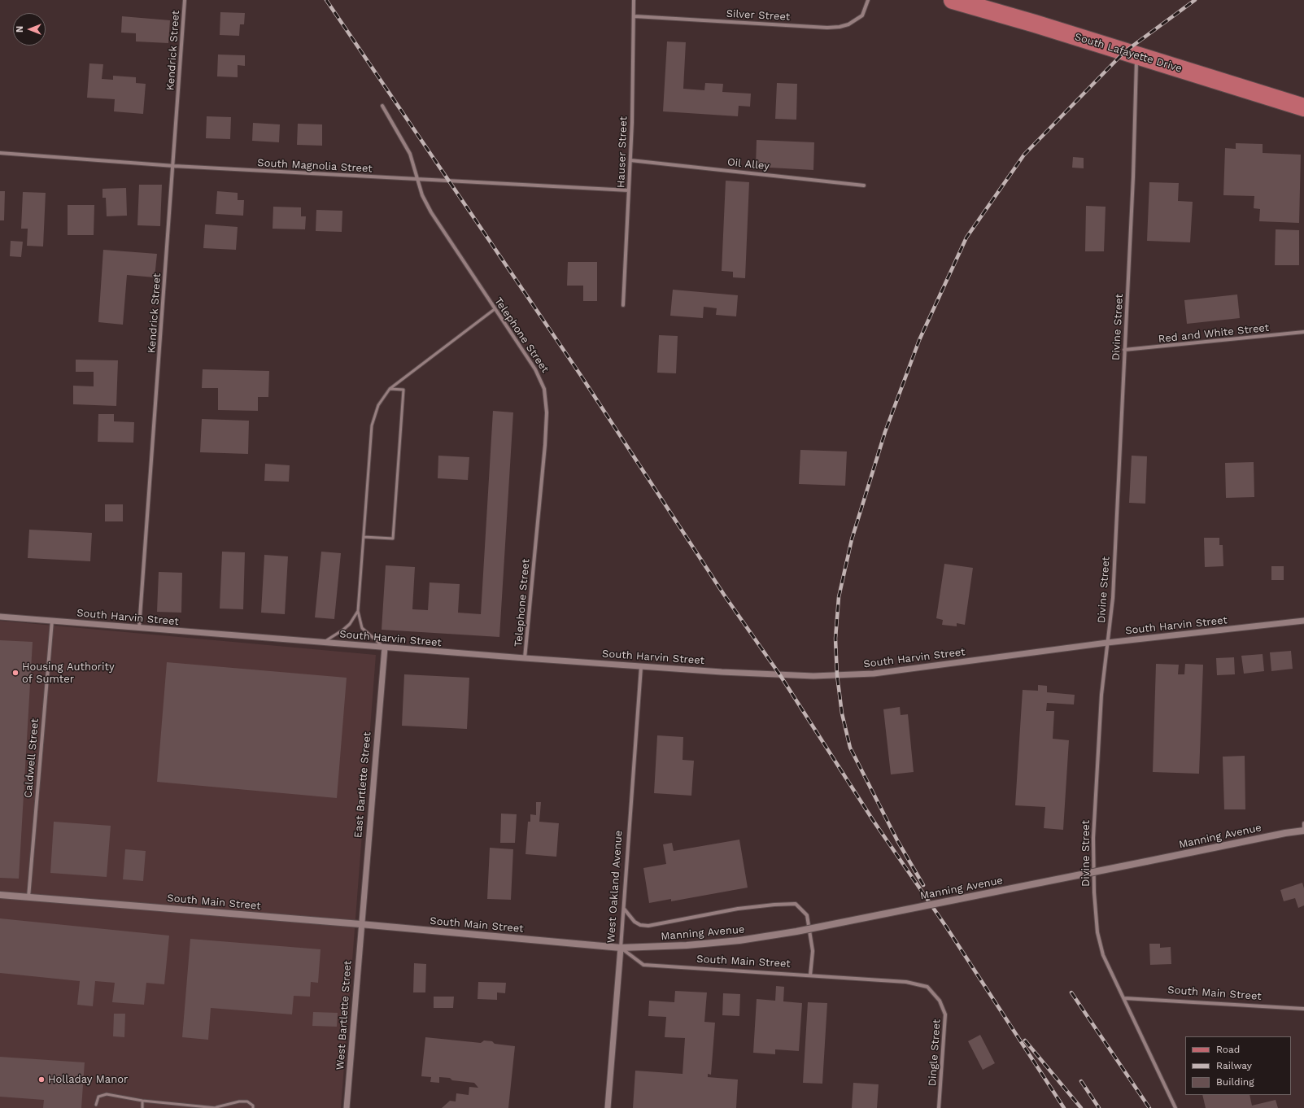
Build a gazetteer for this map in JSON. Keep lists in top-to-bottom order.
{
  "streets": {
    "main road": ["South Lafayette Drive", "Manning Avenue", "South Main Street"],
    "street": [
      "Silver Street",
      "Kendrick Street",
      "Hauser Street",
      "Oil Alley",
      "South Magnolia Street",
      "Divine Street",
      "Red and White Street",
      "Telephone Street",
      "South Harvin Street",
      "Caldwell Street",
      "East Bartlette Street",
      "West Oakland Avenue",
      "West Bartlette Street",
      "Dingle Street"
    ]
  },
  "crossings": [
    ["Silver Street", "Hauser Street"],
    ["Kendrick Street", "South Magnolia Street"],
    ["Kendrick Street", "South Harvin Street"],
    ["South Lafayette Drive", "Divine Street"],
    ["Hauser Street", "Oil Alley"],
    ["Hauser Street", "South Magnolia Street"],
    ["South Magnolia Street", "Telephone Street"],
    ["Divine Street", "Red and White Street"],
    ["Divine Street", "South Harvin Street"],
    ["Divine Street", "South Main Street"],
    ["Telephone Street", "South Harvin Street"],
    ["South Harvin Street", "Caldwell Street"],
    ["South Harvin Street", "East Bartlette Street"],
    ["South Harvin Street", "West Oakland Avenue"],
    ["Caldwell Street", "South Main Street"],
    ["East Bartlette Street", "South Main Street"],
    ["East Bartlette Street", "West Bartlette Street"],
    ["Manning Avenue", "West Oakland Avenue"],
    ["Manning Avenue", "South Main Street"],
    ["West Oakland Avenue", "South Main Street"],
    ["South Main Street", "West Bartlette Street"],
    ["South Main Street", "Dingle Street"]
  ],
  "places": ["Housing Authority of Sumter", "Holladay Manor"],
  "legend": ["Road", "Railway", "Building"],
  "north": "left"
}
